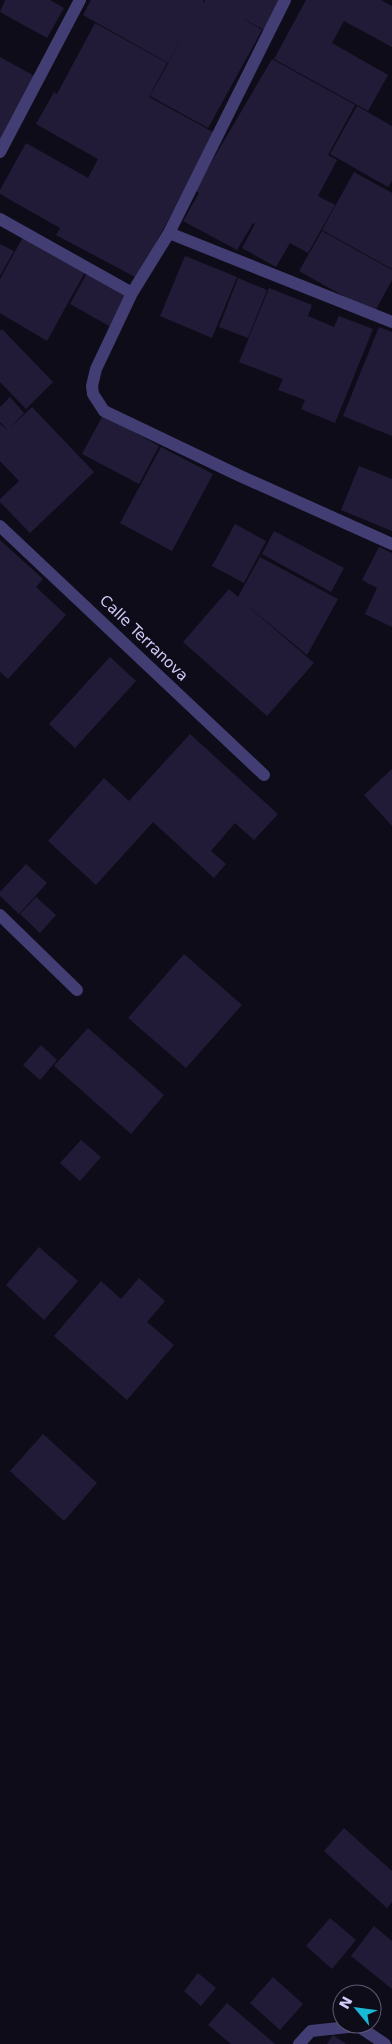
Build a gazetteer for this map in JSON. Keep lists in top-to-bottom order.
{
  "streets": {
    "street": ["Calle Terranova"]
  },
  "north": "top left"
}
